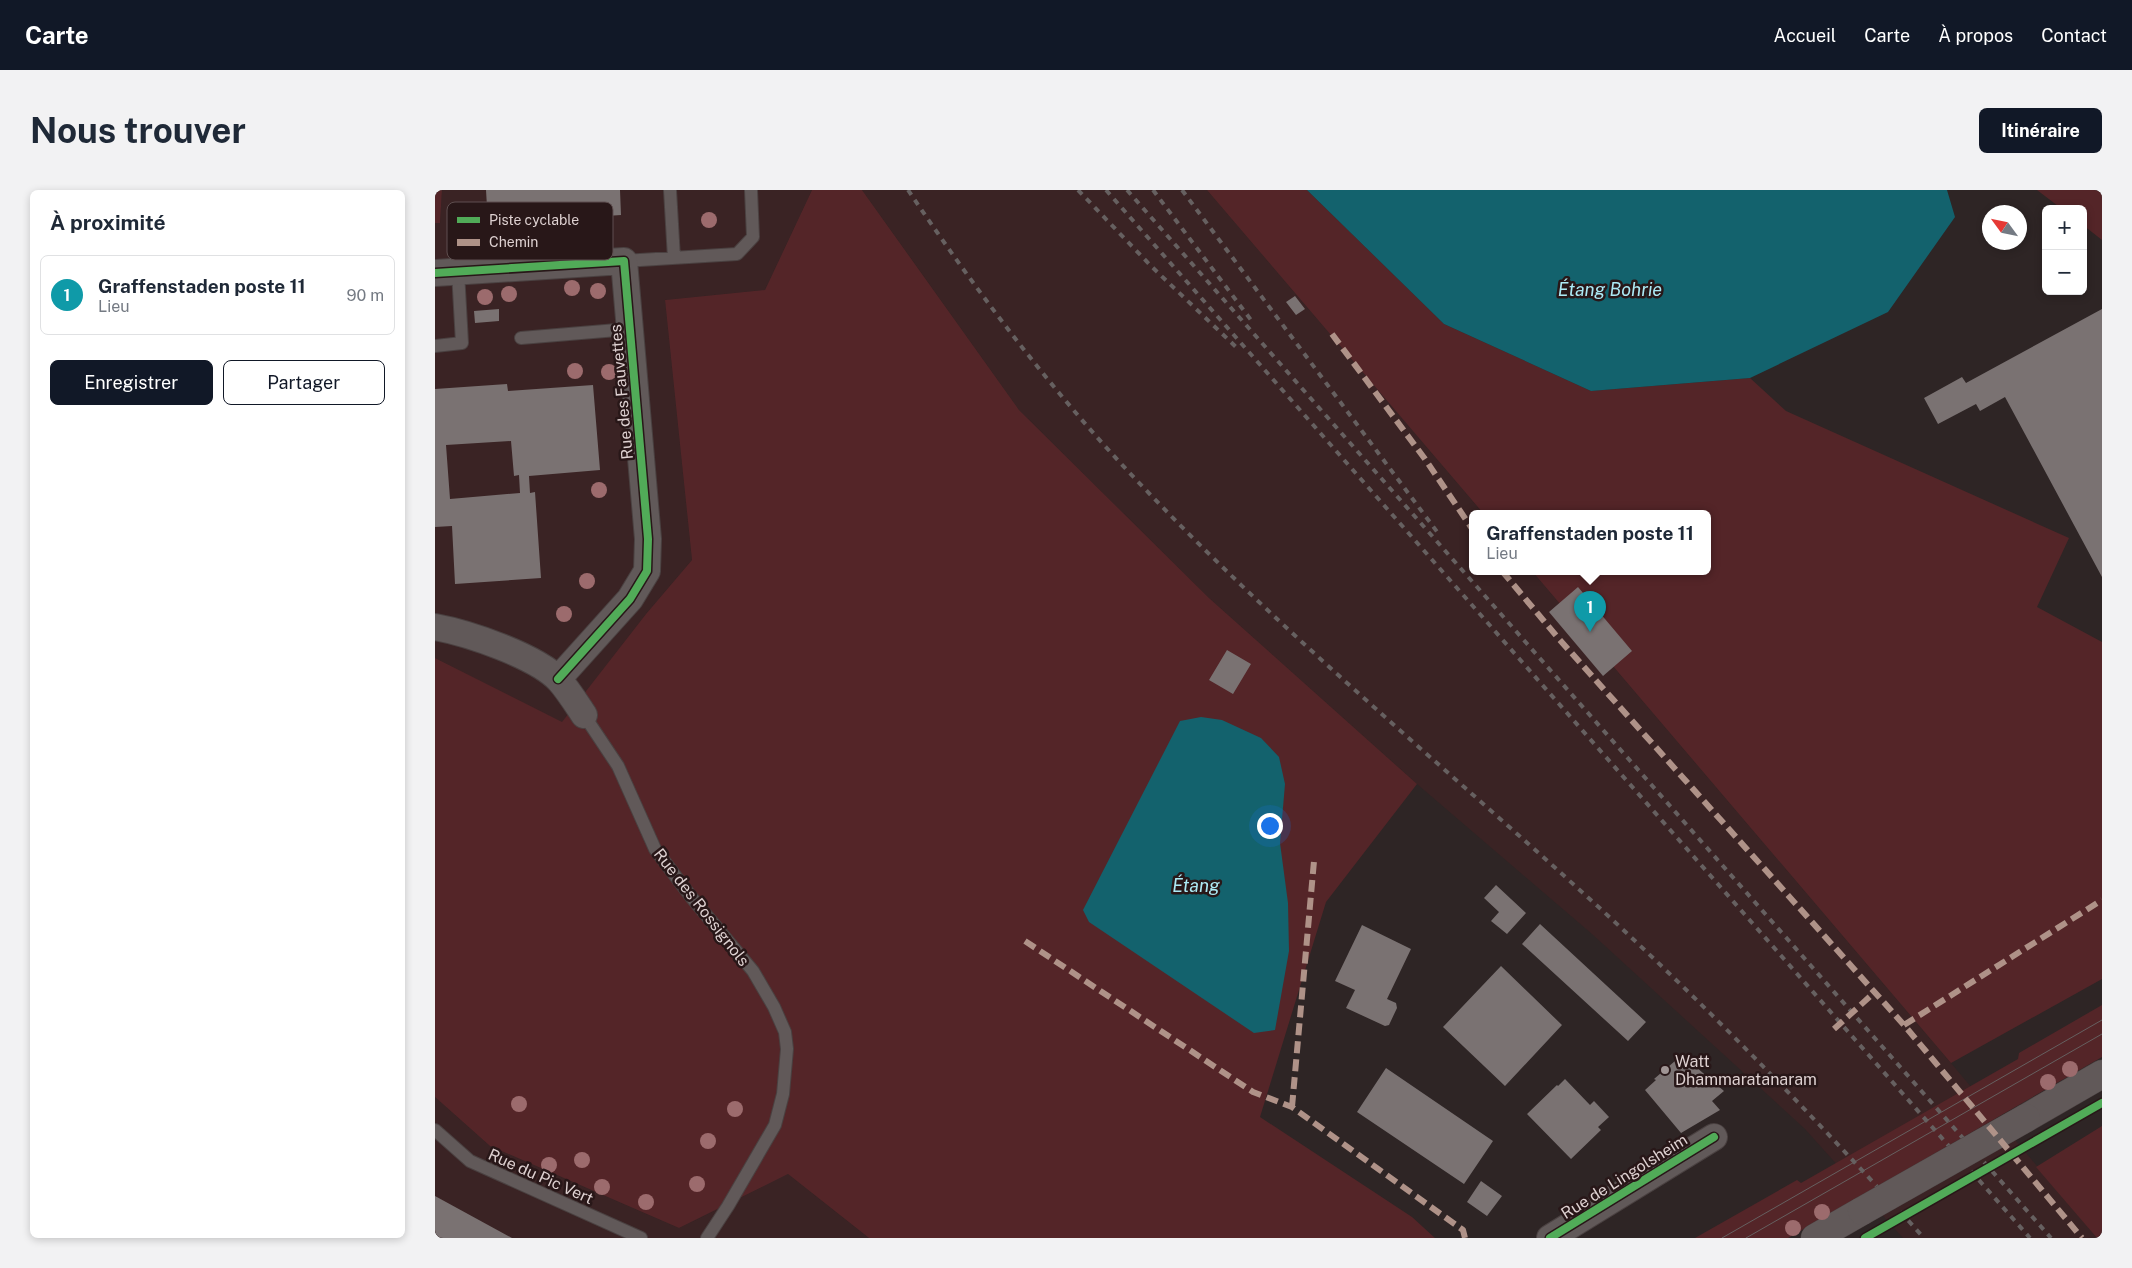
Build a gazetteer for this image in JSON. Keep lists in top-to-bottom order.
{
  "streets": {
    "street": ["Rue des Fauvettes", "Rue des Rossignols", "Rue de Lingolsheim"],
    "lane": ["Rue du Pic Vert"]
  },
  "crossings": [
    ["Rue des Fauvettes", "Rue des Rossignols"]
  ],
  "water": ["Étang Bohrie", "Étang"],
  "places": ["Watt Dhammaratanaram"],
  "legend": ["Piste cyclable", "Chemin"],
  "north": "top left",
  "page": {
    "header": "Carte",
    "nav": [
      "Accueil",
      "Carte",
      "À propos",
      "Contact"
    ],
    "buttons": [
      "Itinéraire",
      ["Enregistrer", "Partager"]
    ],
    "title": "Nous trouver",
    "heading": "À proximité",
    "map_buttons": ["+", "−"],
    "list": [
      {
        "mark": "1",
        "name": "Graffenstaden poste 11",
        "note": "Lieu",
        "value": "90 m"
      }
    ],
    "popup": ["Graffenstaden poste 11", "Lieu"],
    "pins": "1"
  }
}
